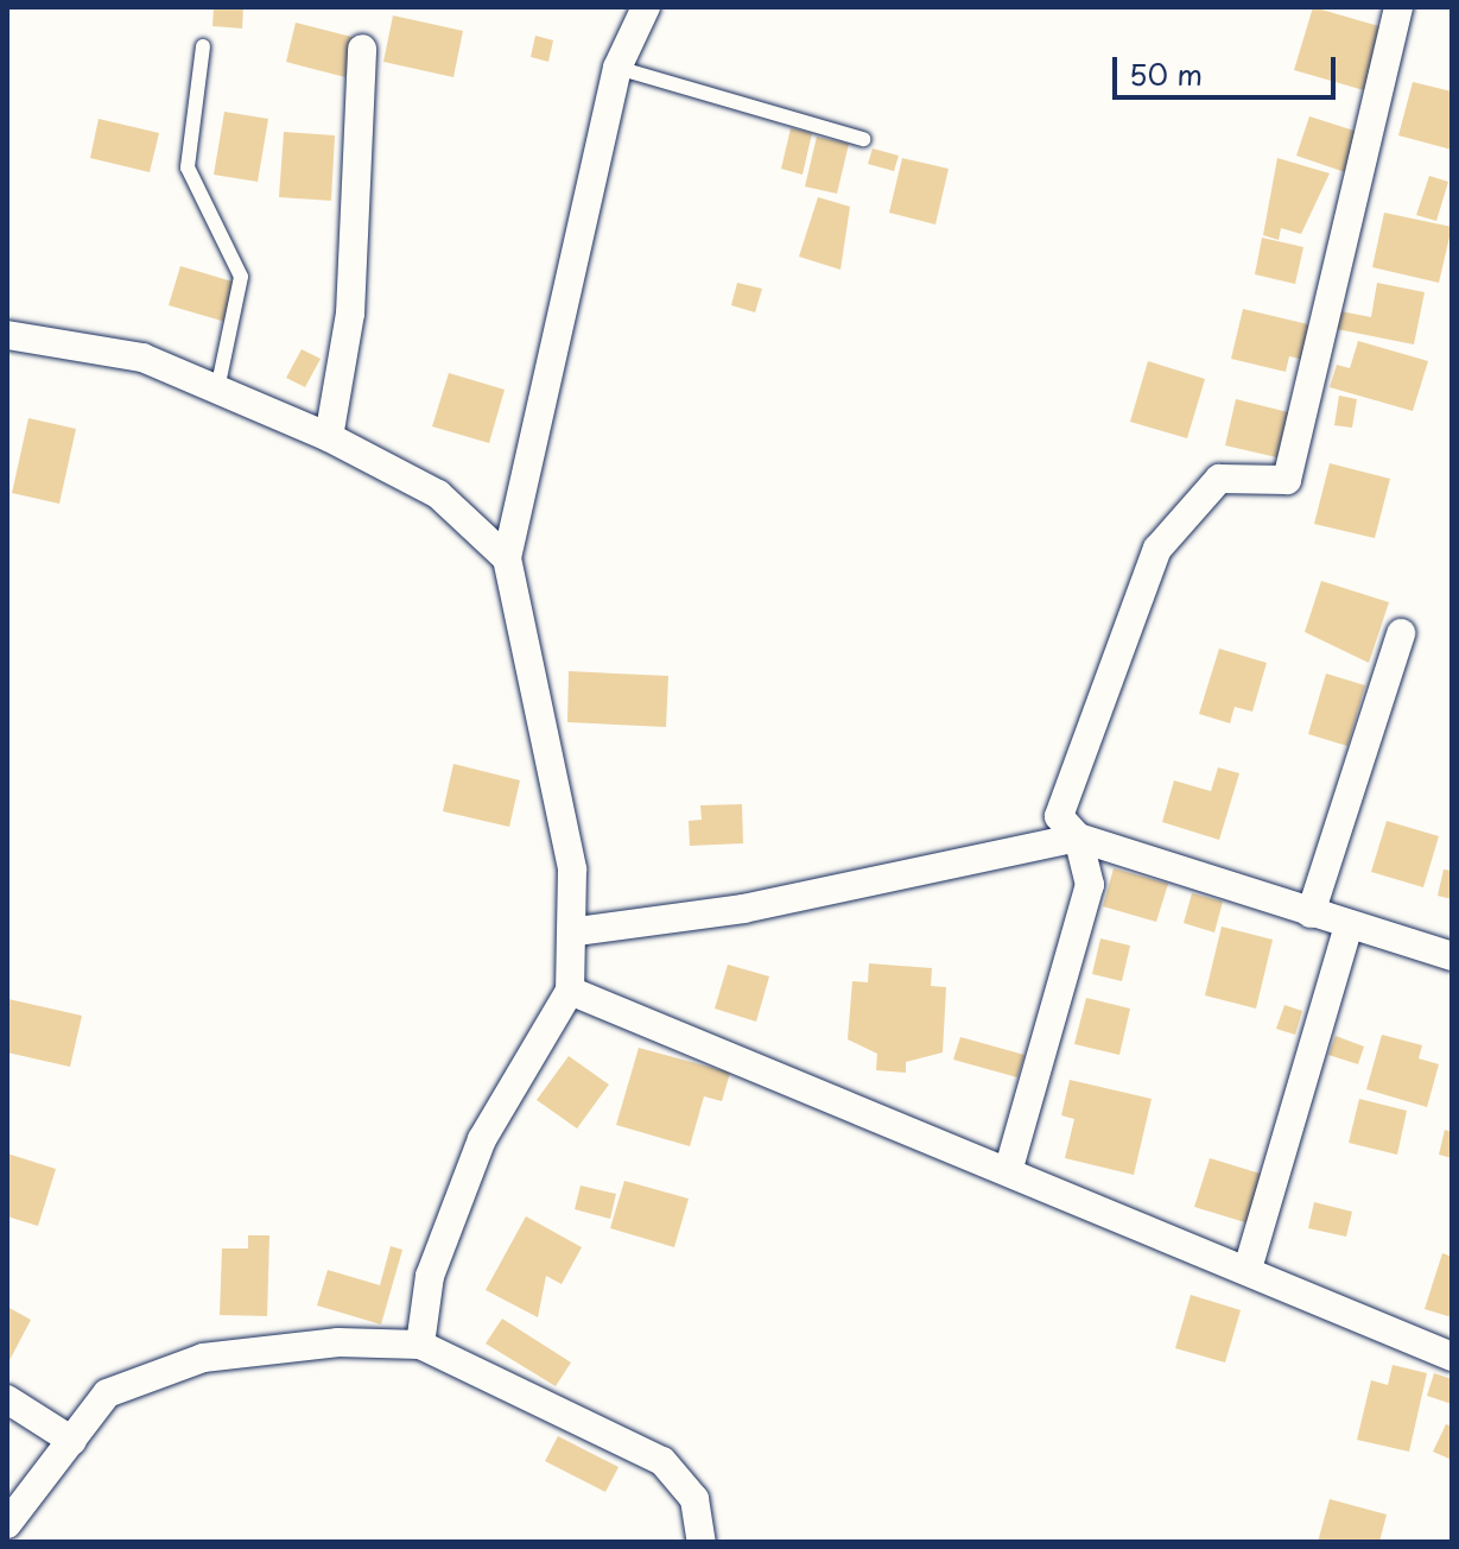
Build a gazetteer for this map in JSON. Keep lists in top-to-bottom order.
{
  "scale_bar": "50 m"
}
